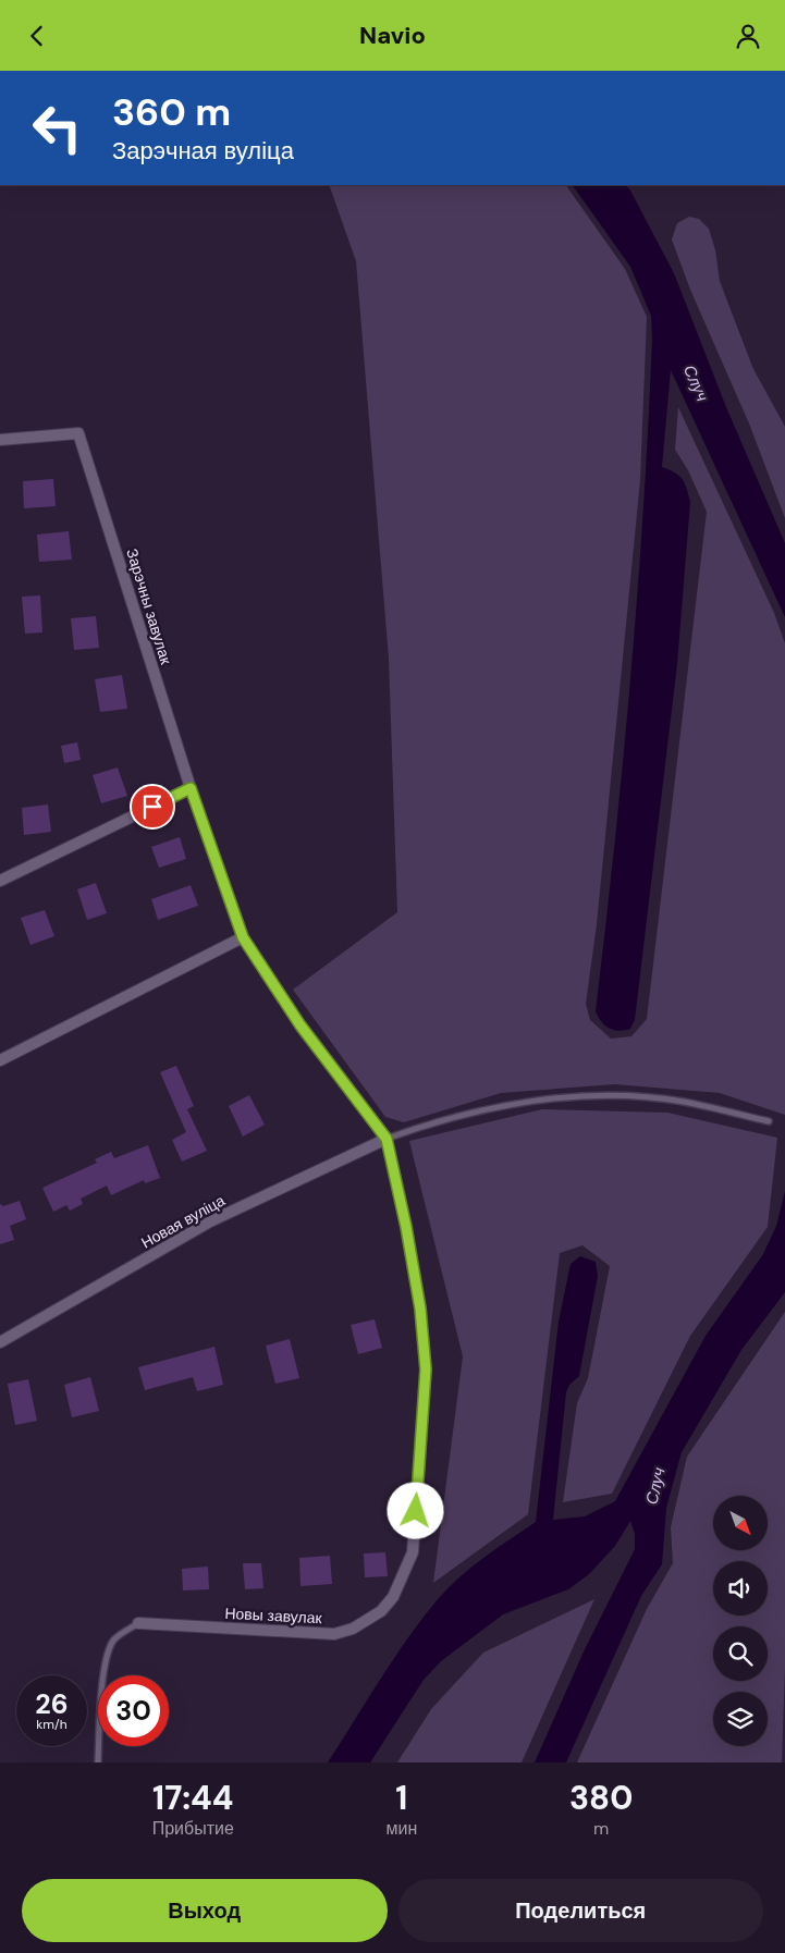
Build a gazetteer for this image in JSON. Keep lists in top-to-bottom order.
{
  "streets": {
    "street": ["Зарэчны завулак", "Новая вуліца", "Новы завулак"]
  },
  "crossings": [
    ["Зарэчны завулак", "Новая вуліца"],
    ["Зарэчны завулак", "Новы завулак"],
    ["Новая вуліца", "Новы завулак"]
  ],
  "water": ["Случ"],
  "north": "bottom right",
  "page": {
    "header": "Navio",
    "turn": ["360 m", "Зарэчная вуліца"],
    "speed": "26 km/h",
    "limit": "30",
    "eta": [
      "17:44",
      "Прибытие",
      "1",
      "мин",
      "380",
      "m"
    ],
    "buttons": ["Выход", "Поделиться"]
  }
}
